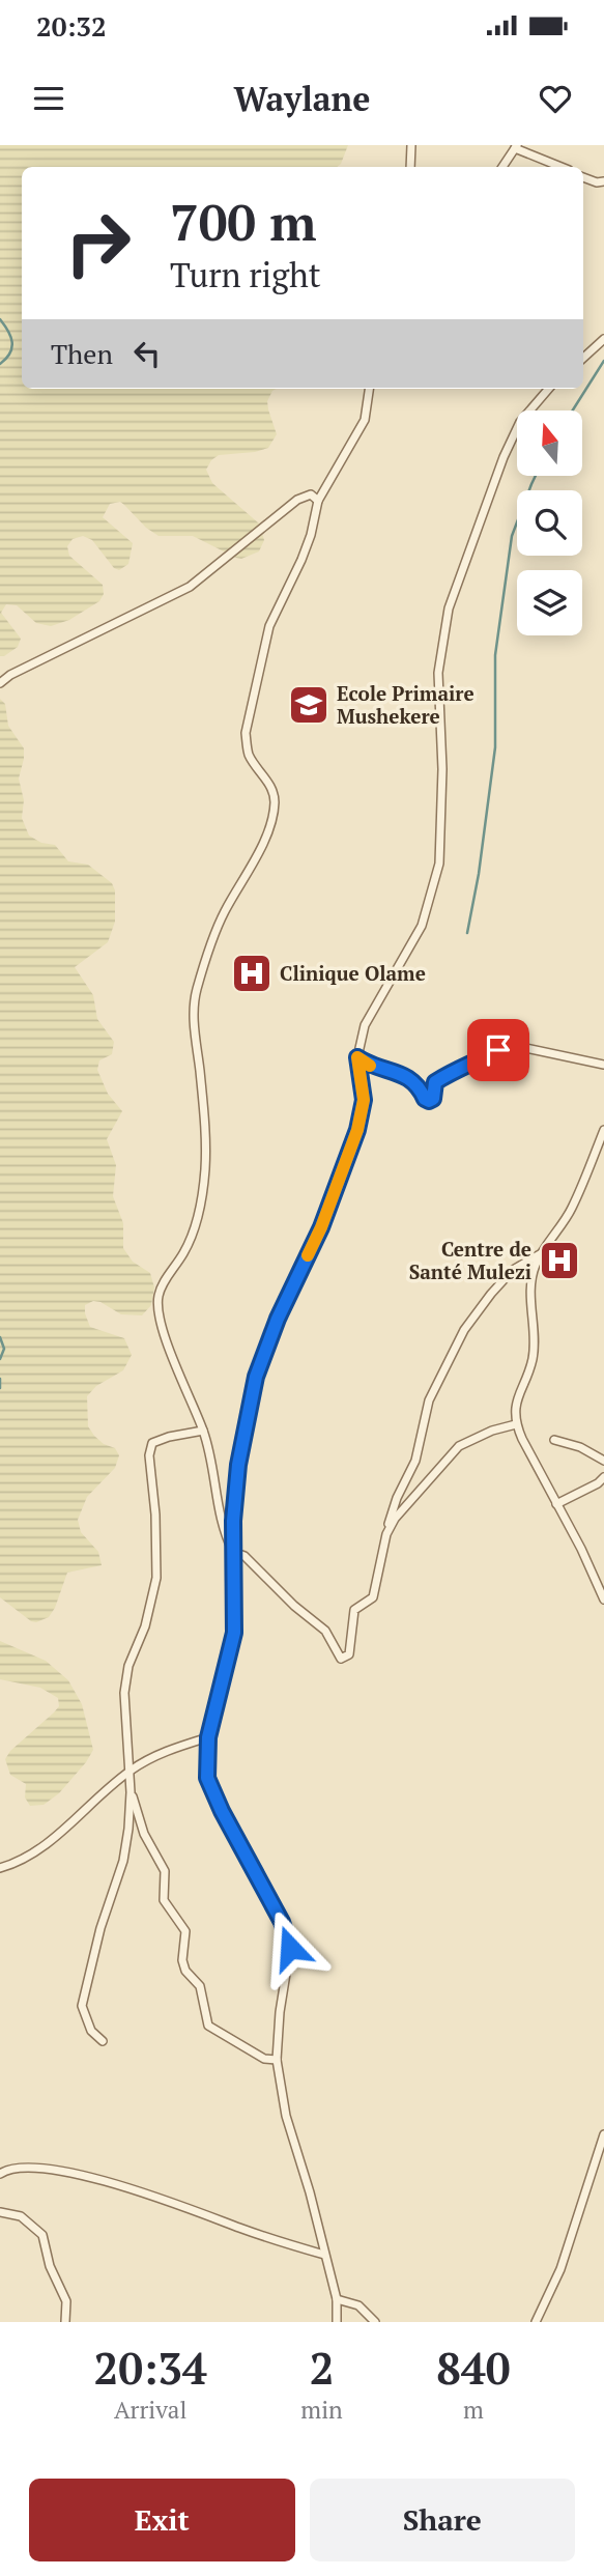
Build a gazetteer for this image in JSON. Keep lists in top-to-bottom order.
{
  "places": {
    "school or university": ["Ecole Primaire Mushekere"],
    "hospital": ["Clinique Olame", "Centre de Santé Mulezi"]
  },
  "north": "top",
  "page": {
    "status": "20:32",
    "header": "Waylane",
    "turn": ["700 m", "Turn right"],
    "then": "Then",
    "eta": [
      "20:34",
      "Arrival",
      "2",
      "min",
      "840",
      "m"
    ],
    "buttons": ["Exit", "Share"]
  }
}
